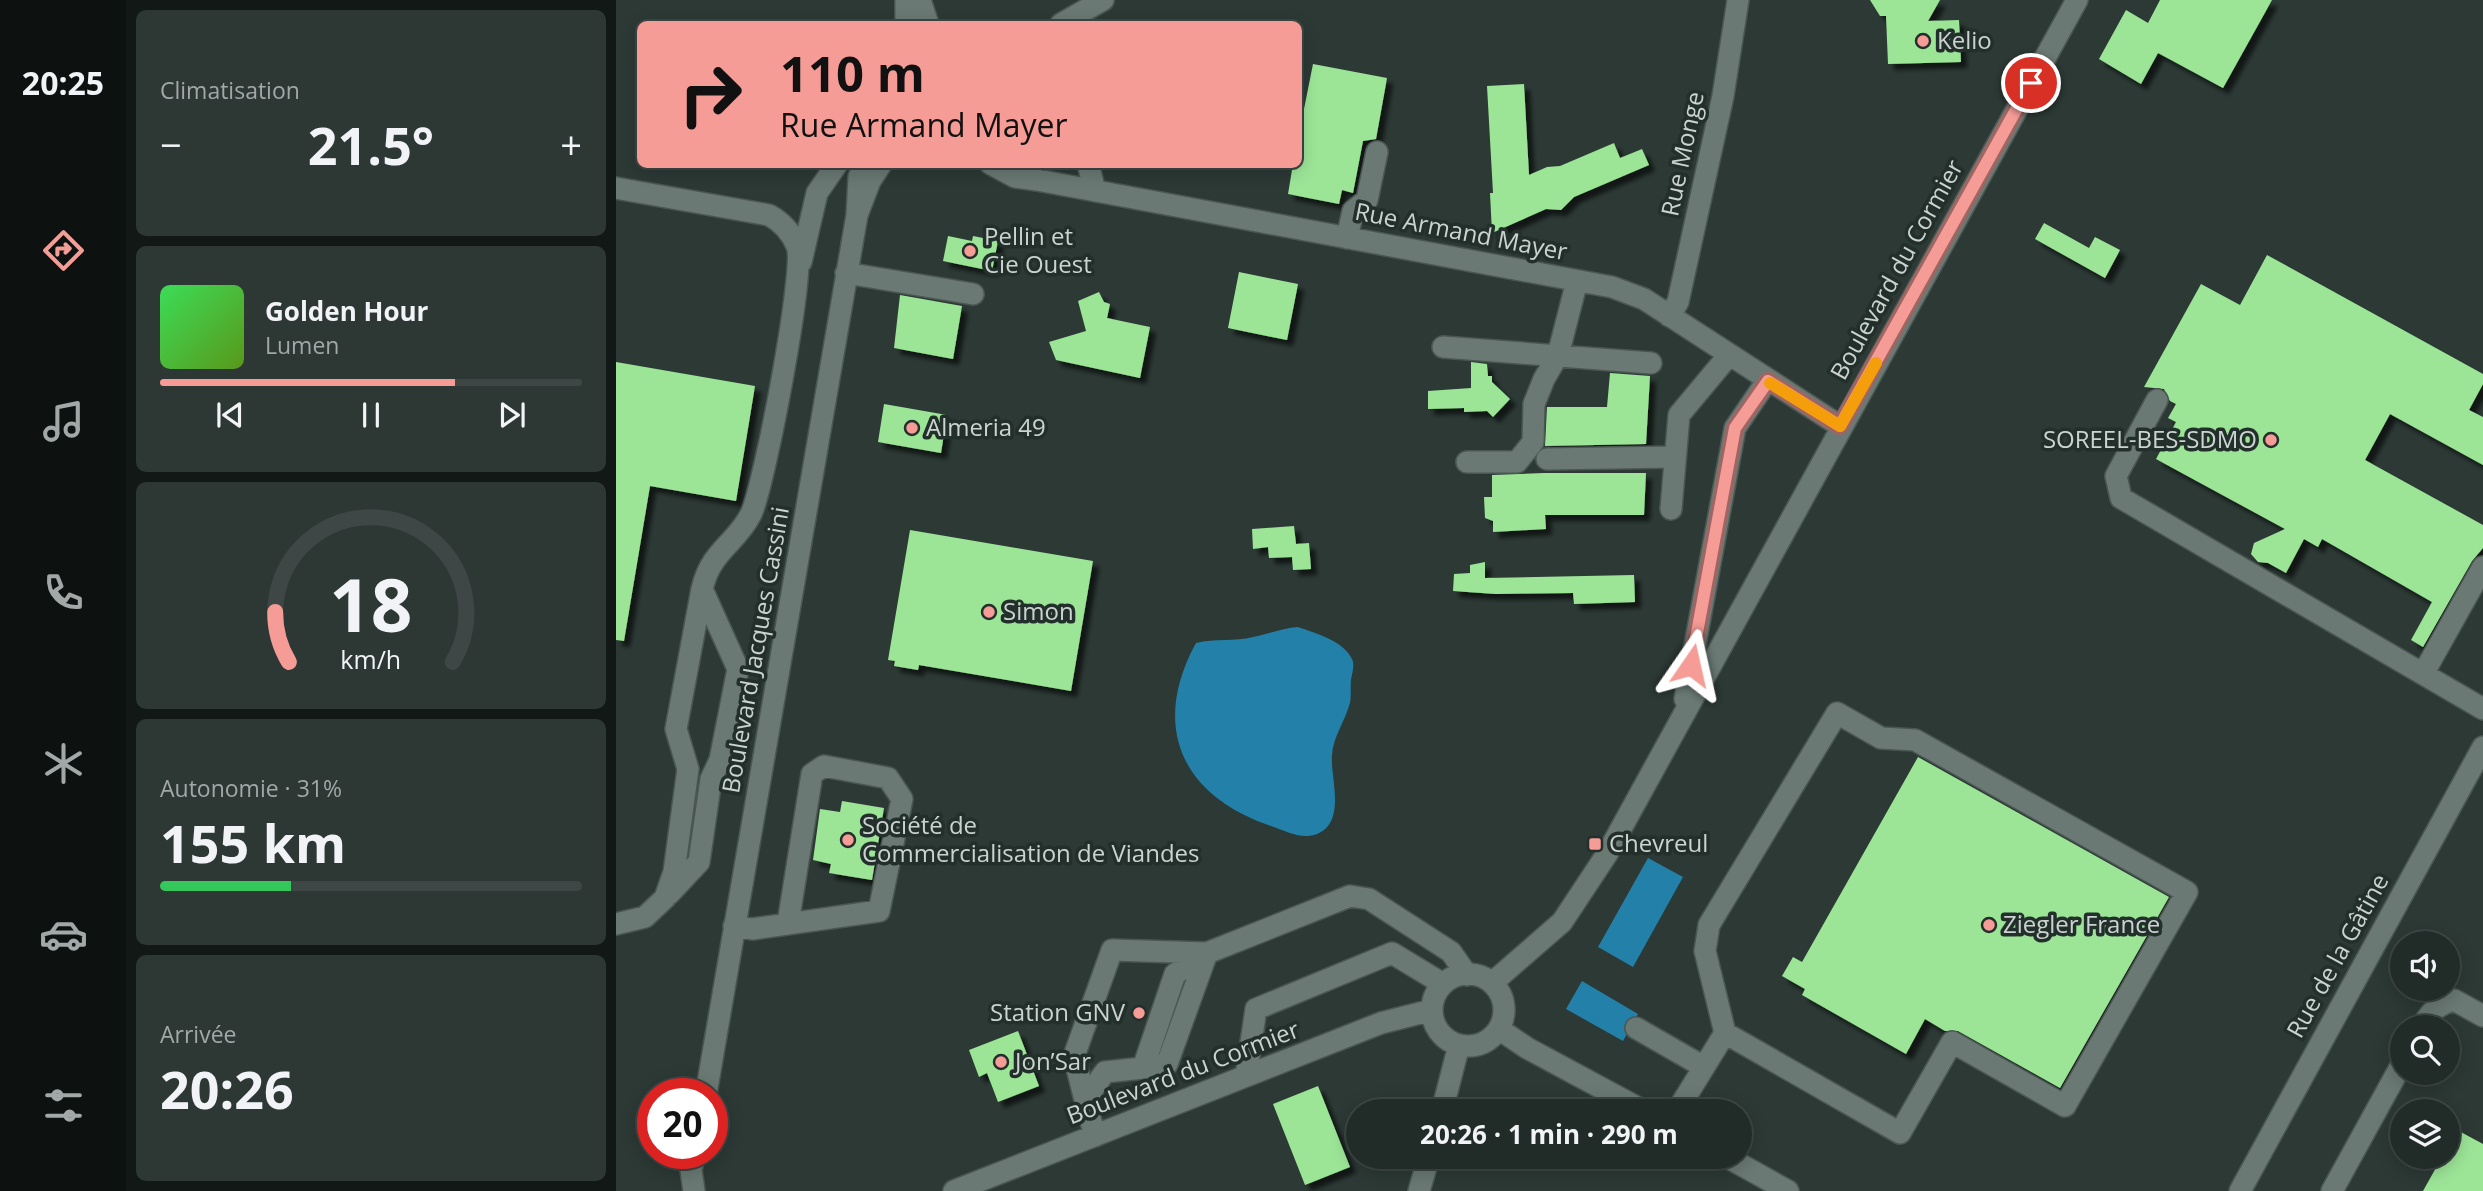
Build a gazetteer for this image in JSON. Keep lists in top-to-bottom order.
{
  "streets": {
    "street": [
      "Rue Monge",
      "Rue Armand Mayer",
      "Boulevard du Cormier",
      "Boulevard Jacques Cassini",
      "Rue de la Gâtine"
    ]
  },
  "crossings": [
    ["Rue Monge", "Rue Armand Mayer"],
    ["Rue Armand Mayer", "Boulevard du Cormier"]
  ],
  "places": {
    "other": [
      "Kelio",
      "Pellin et Cie Ouest",
      "Almeria 49",
      "SOREEL-BES-SDMO",
      "Simon",
      "Société de Commercialisation de Viandes",
      "Ziegler France",
      "Station GNV",
      "Jon’Sar"
    ],
    "transit": ["Chevreul"]
  },
  "page": {
    "tabs": "20:25",
    "tile": [
      "Climatisation",
      ["Autonomie · 31%", "155 km"],
      ["Arrivée", "20:26"]
    ],
    "turn": ["110 m", "Rue Armand Mayer"],
    "heat": ["−", "21.5°", "+"],
    "song": ["Golden Hour", "Lumen"],
    "limit": "20",
    "trip": "20:26 · 1 min · 290 m",
    "gauge": ["18", "km/h"]
  }
}
